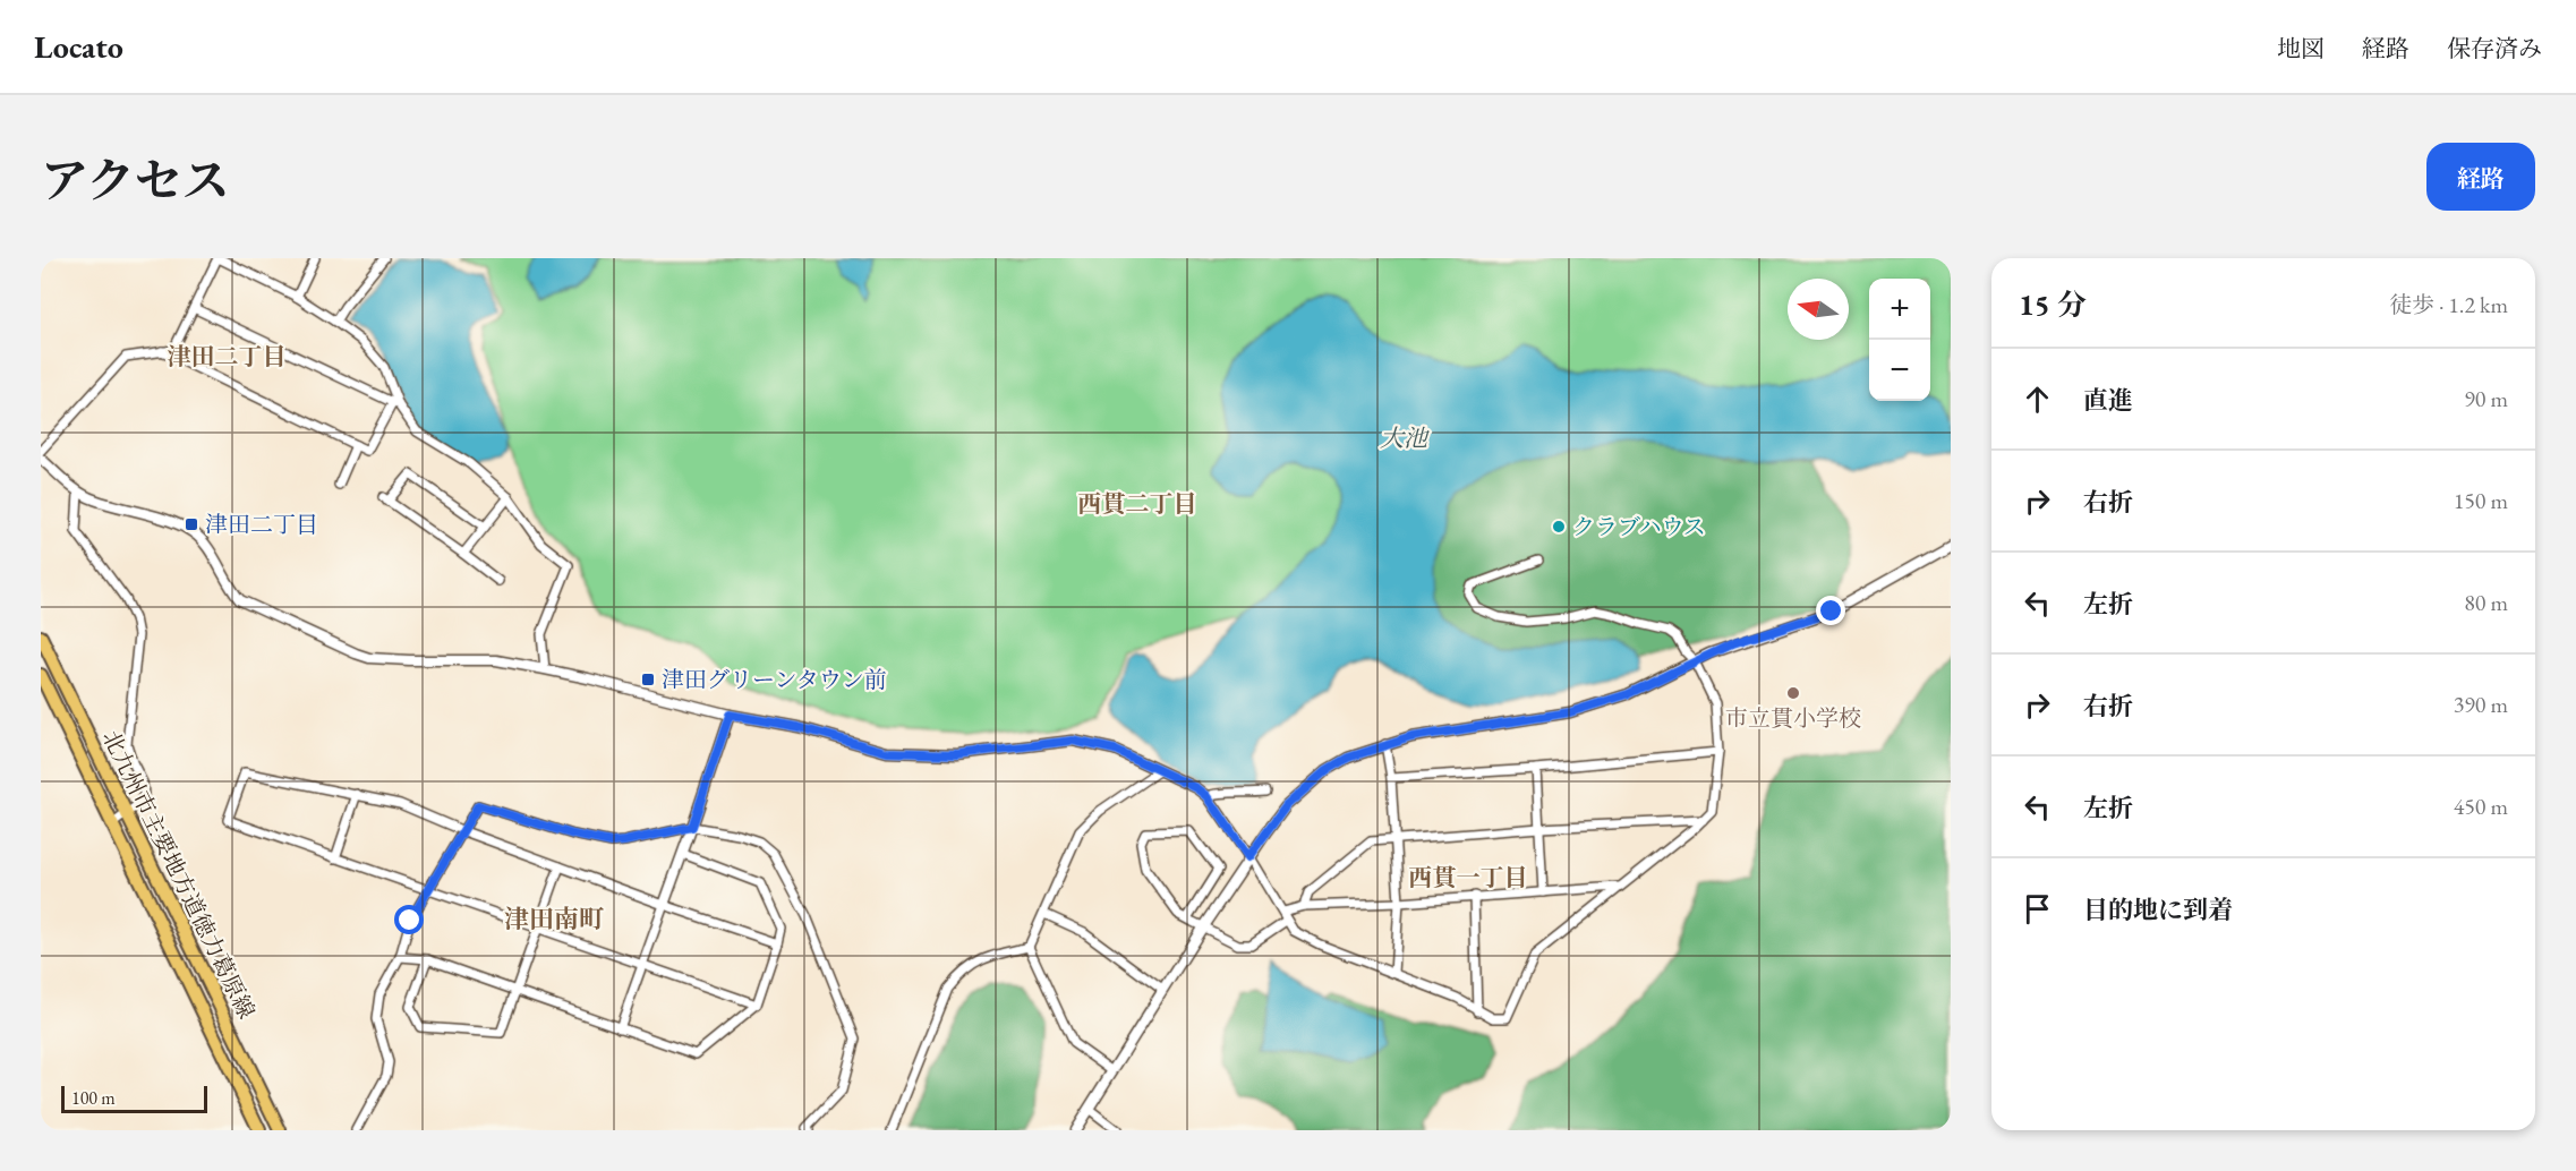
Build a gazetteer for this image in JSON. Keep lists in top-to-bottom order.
{
  "streets": {
    "main road": ["北九州市主要地方道徳力葛原線"]
  },
  "districts": [
    "津田二丁目",
    "西貫二丁目",
    "西貫一丁目",
    "津田南町"
  ],
  "water": ["大池"],
  "places": {
    "transit": ["津田二丁目", "津田グリーンタウン前"],
    "other": ["クラブハウス", "市立貫小学校"]
  },
  "scale_bar": "100 m",
  "north": "left",
  "page": {
    "header": "Locato",
    "nav": ["地図", "経路", "保存済み"],
    "title": "アクセス",
    "buttons": "経路",
    "heading": ["15 分", "徒歩 · 1.2 km"],
    "map_buttons": ["+", "−"],
    "list": [
      ["直進", "90 m"],
      ["右折", "150 m"],
      ["左折", "80 m"],
      ["右折", "390 m"],
      ["左折", "450 m"],
      "目的地に到着"
    ],
    "scale": "100 m"
  }
}
